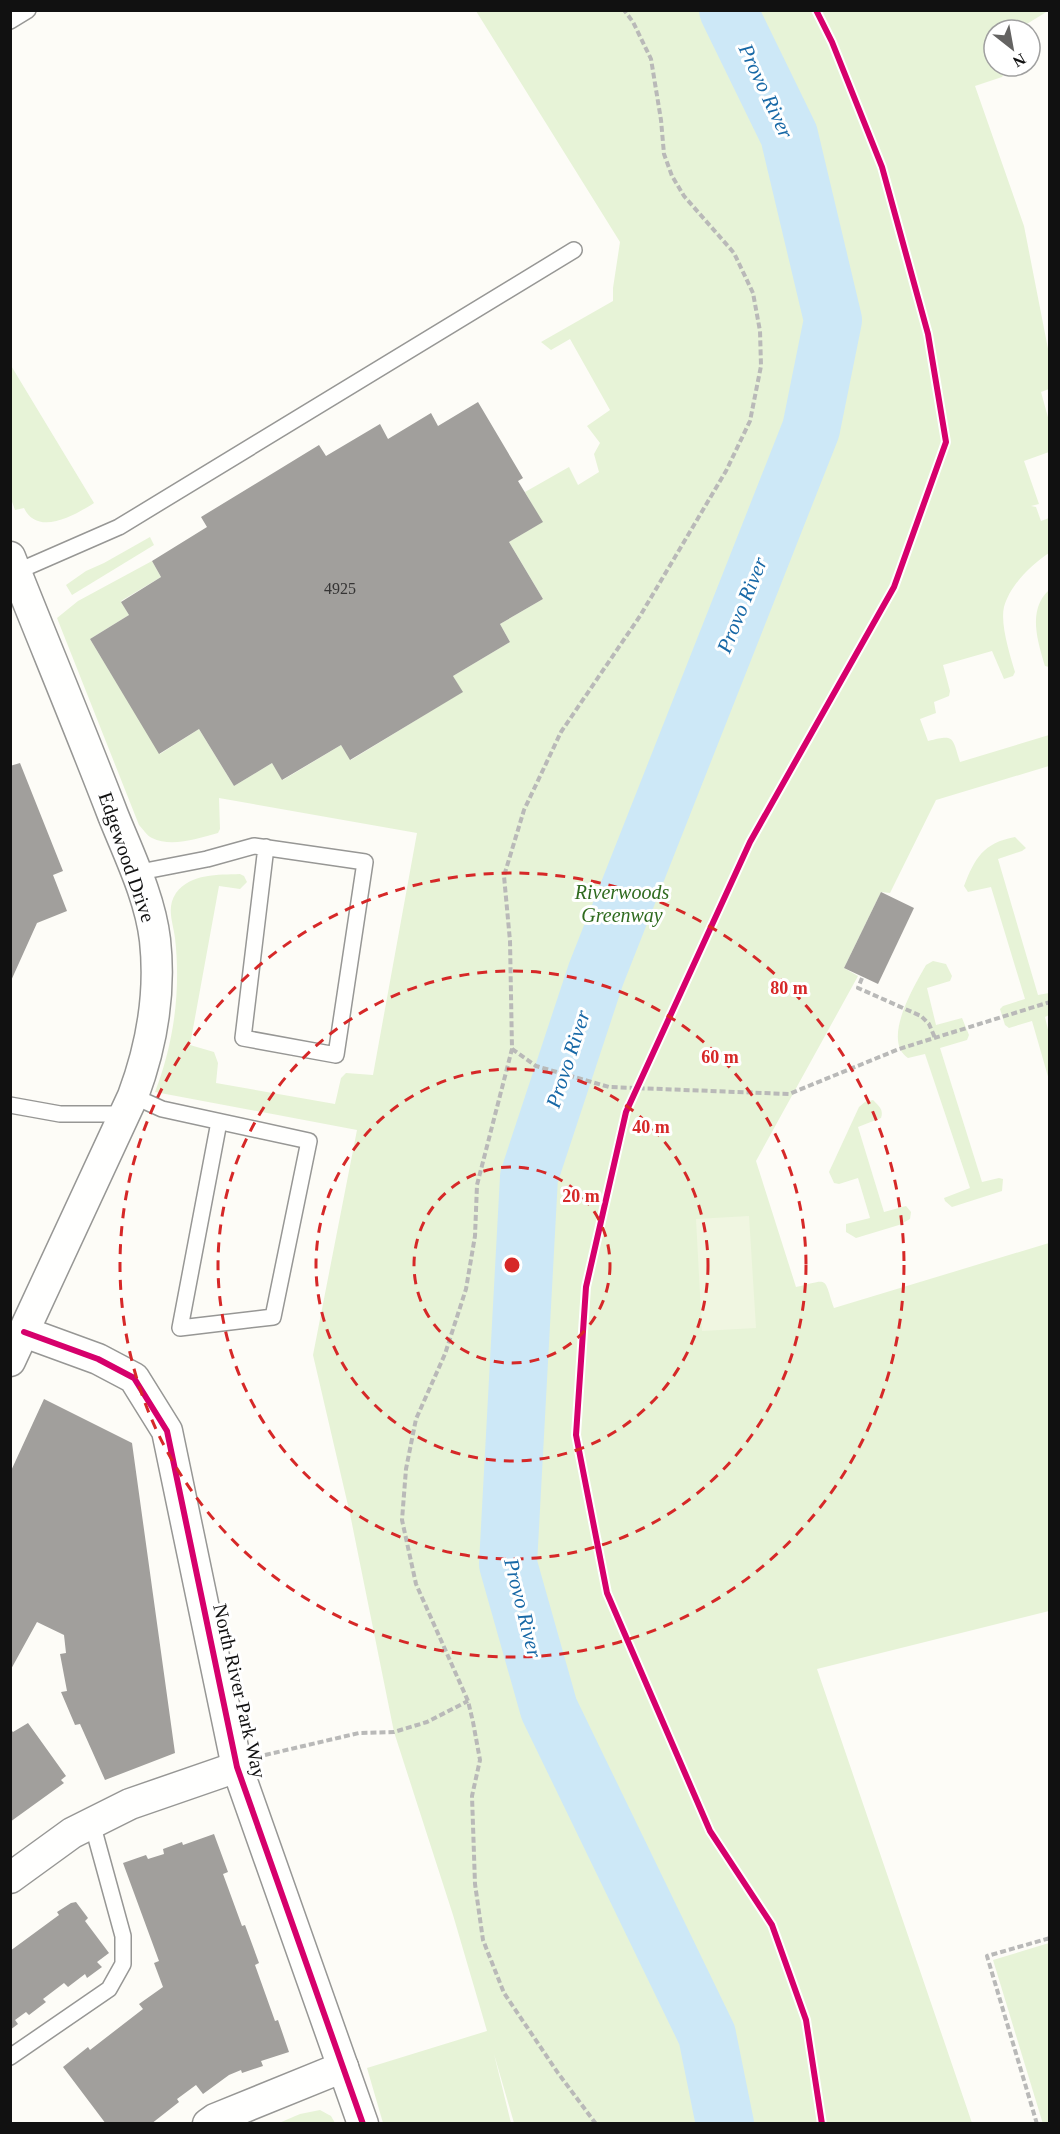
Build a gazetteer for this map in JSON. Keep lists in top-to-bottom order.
{
  "streets": {
    "street": ["Edgewood Drive", "North River Park Way"]
  },
  "crossings": [
    ["Edgewood Drive", "North River Park Way"]
  ],
  "water": ["Provo River"],
  "parks": ["Riverwoods Greenway"],
  "house_numbers": ["4925"],
  "north": "bottom right",
  "rings": [
    "80 m",
    "60 m",
    "40 m",
    "20 m"
  ]
}
